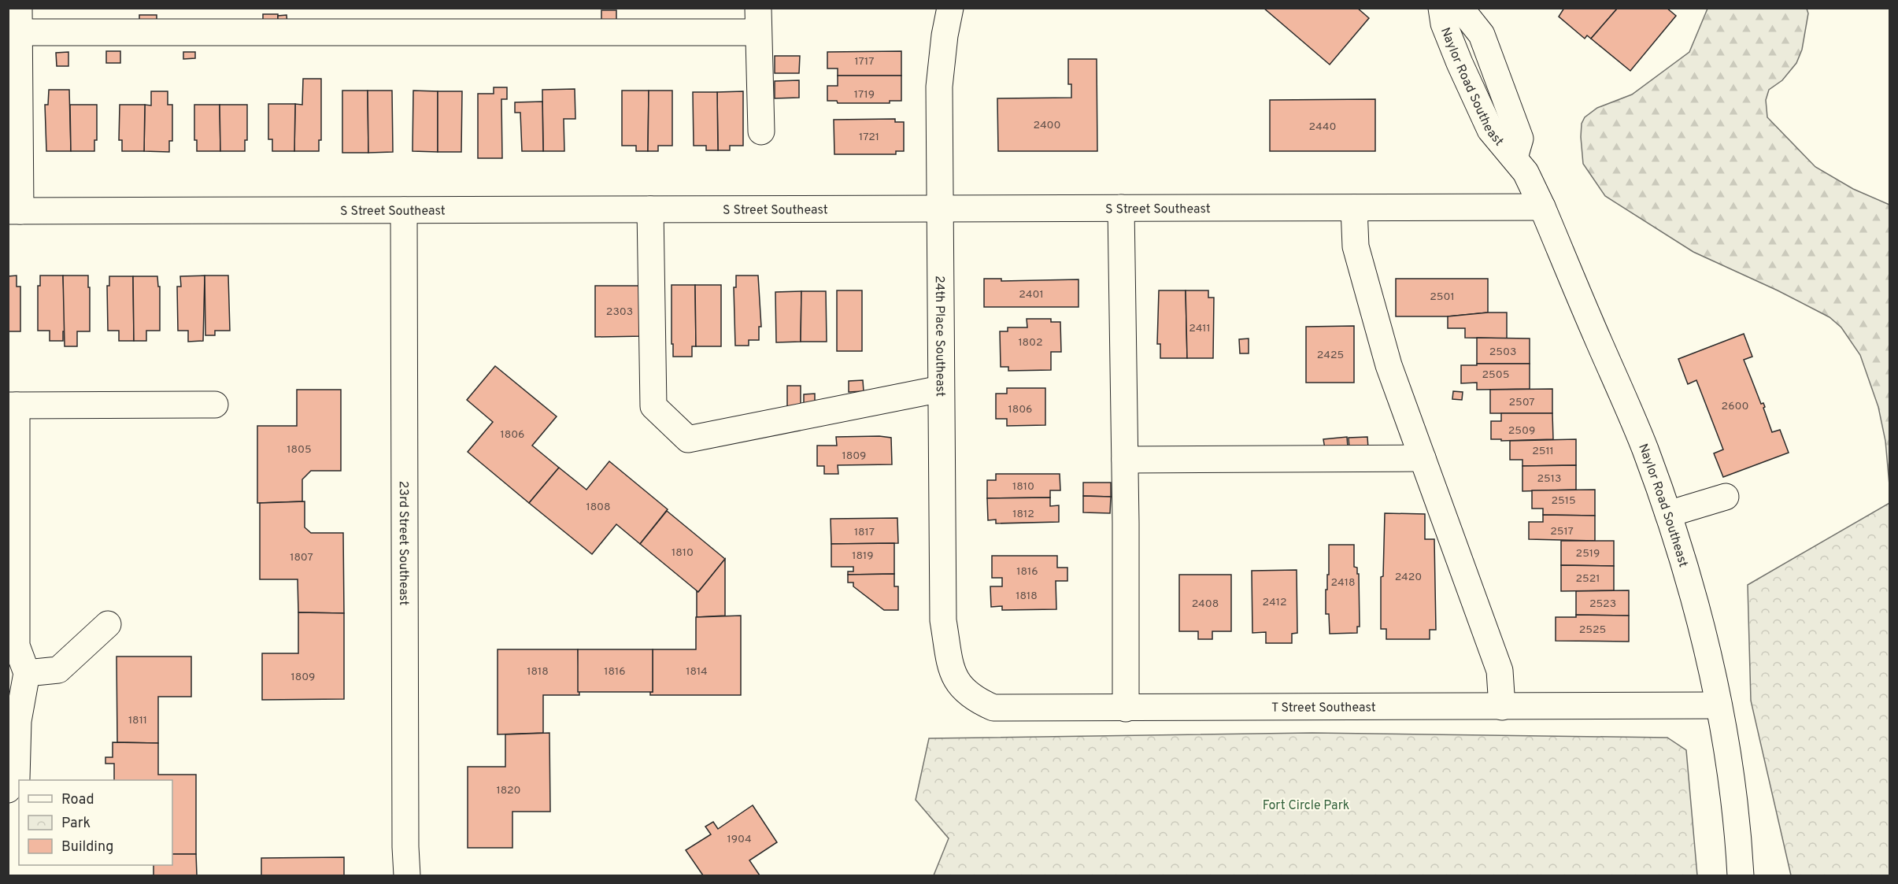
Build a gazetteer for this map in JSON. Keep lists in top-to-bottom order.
{
  "streets": {
    "street": [
      "Naylor Road Southeast",
      "S Street Southeast",
      "24th Place Southeast",
      "23rd Street Southeast",
      "T Street Southeast"
    ]
  },
  "crossings": [
    ["Naylor Road Southeast", "S Street Southeast"],
    ["Naylor Road Southeast", "T Street Southeast"],
    ["S Street Southeast", "24th Place Southeast"],
    ["S Street Southeast", "23rd Street Southeast"],
    ["24th Place Southeast", "T Street Southeast"]
  ],
  "parks": ["Fort Circle Park"],
  "house_numbers": [
    "1717",
    "1719",
    "2400",
    "2440",
    "1721",
    "2401",
    "2501",
    "2303",
    "2411",
    "1802",
    "2503",
    "2425",
    "2505",
    "2507",
    "2600",
    "1806",
    "2509",
    "1806",
    "1805",
    "2511",
    "1809",
    "2513",
    "1810",
    "2515",
    "1808",
    "1812",
    "2517",
    "1817",
    "1810",
    "2519",
    "1819",
    "1807",
    "1816",
    "2420",
    "2521",
    "2418",
    "1818",
    "2412",
    "2408",
    "2523",
    "2525",
    "1818",
    "1816",
    "1814",
    "1809",
    "1811",
    "1820",
    "1904"
  ],
  "legend": ["Road", "Park", "Building"]
}
